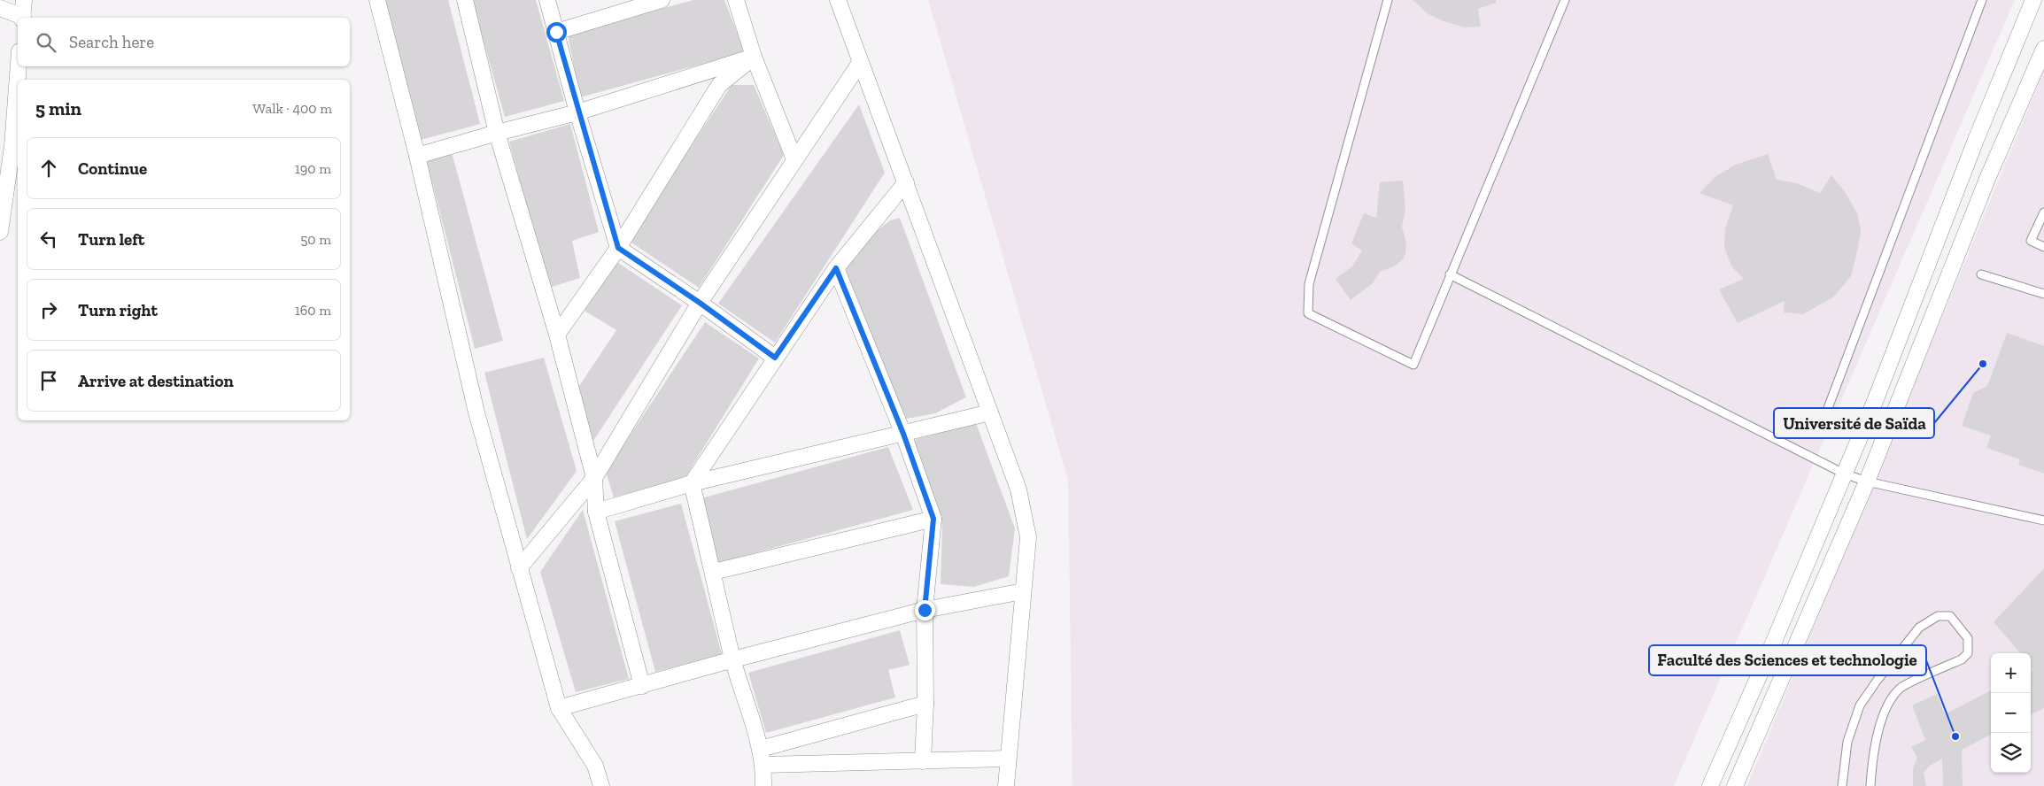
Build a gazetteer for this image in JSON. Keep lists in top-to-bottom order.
{
  "places": ["Université de Saïda", "Faculté des Sciences et technologie"],
  "page": {
    "search": "Search here",
    "heading": ["5 min", "Walk · 400 m"],
    "list": [
      ["Continue", "190 m"],
      ["Turn left", "50 m"],
      ["Turn right", "160 m"],
      "Arrive at destination"
    ],
    "map_buttons": ["+", "−"]
  }
}
